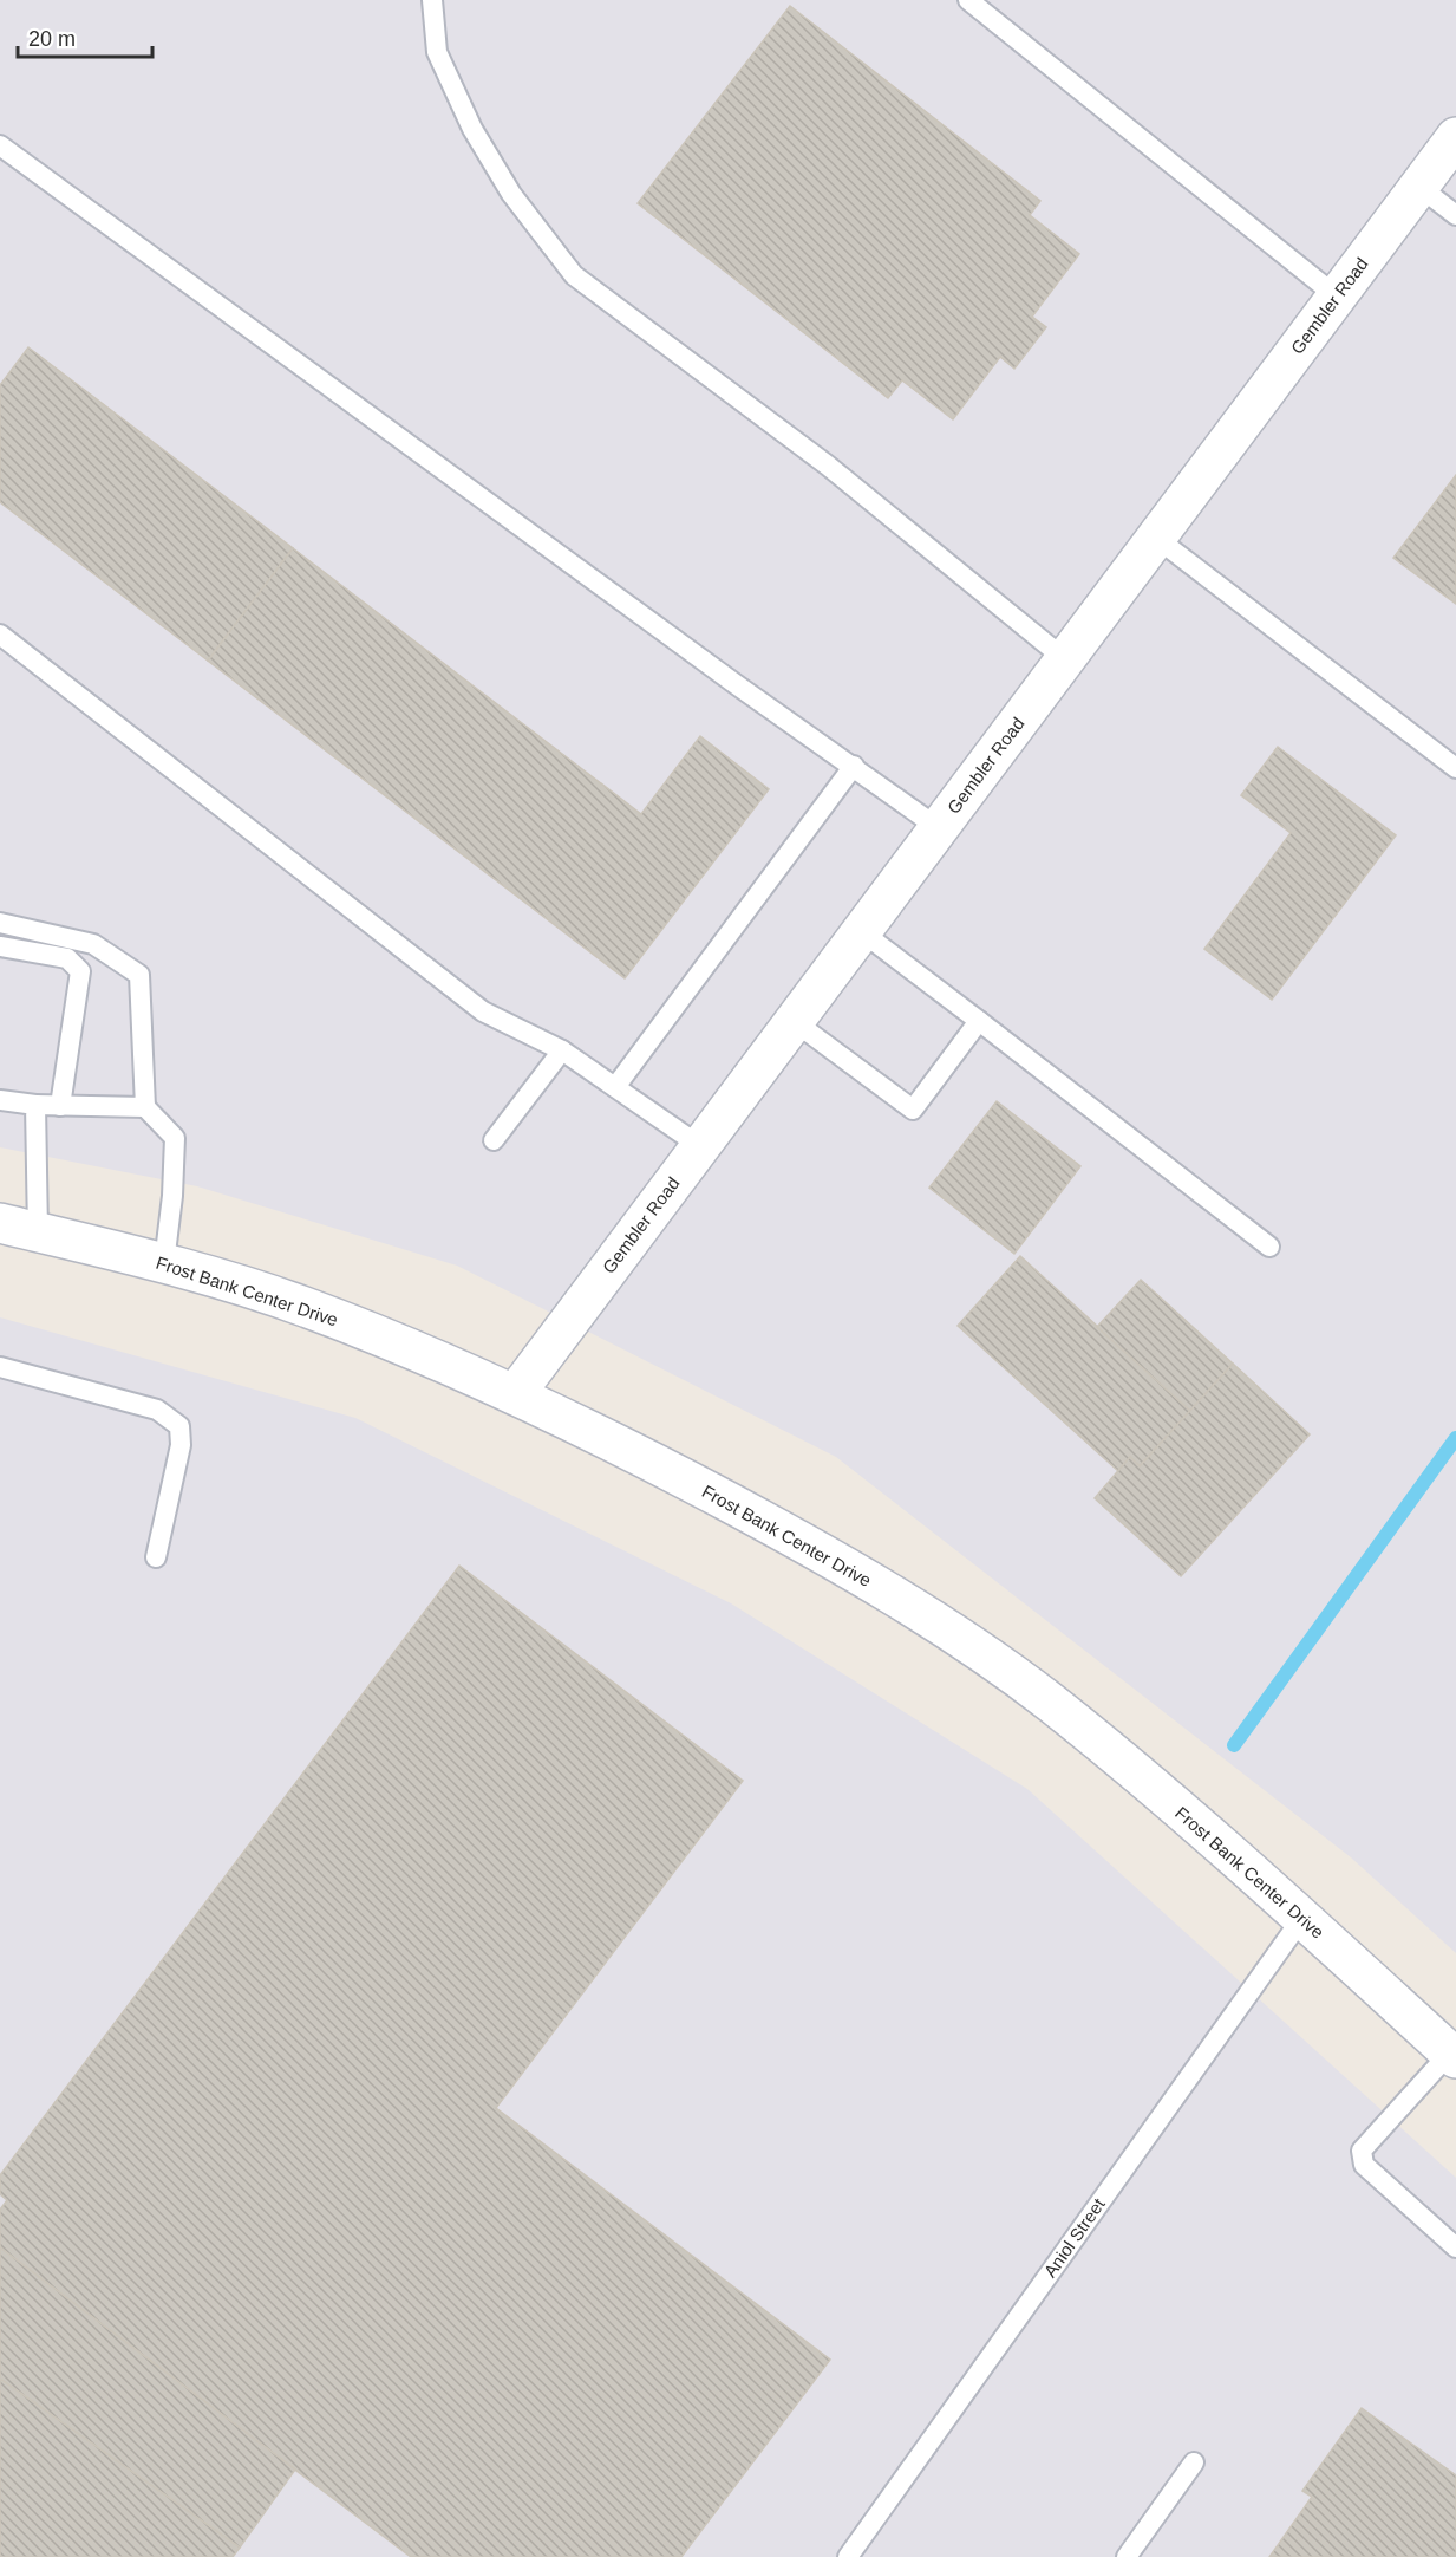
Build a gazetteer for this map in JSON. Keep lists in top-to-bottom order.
{
  "streets": {
    "main road": ["Gembler Road", "Frost Bank Center Drive"],
    "lane": ["Aniol Street"]
  },
  "crossings": [
    ["Gembler Road", "Frost Bank Center Drive"],
    ["Frost Bank Center Drive", "Aniol Street"]
  ],
  "scale_bar": "20 m"
}
